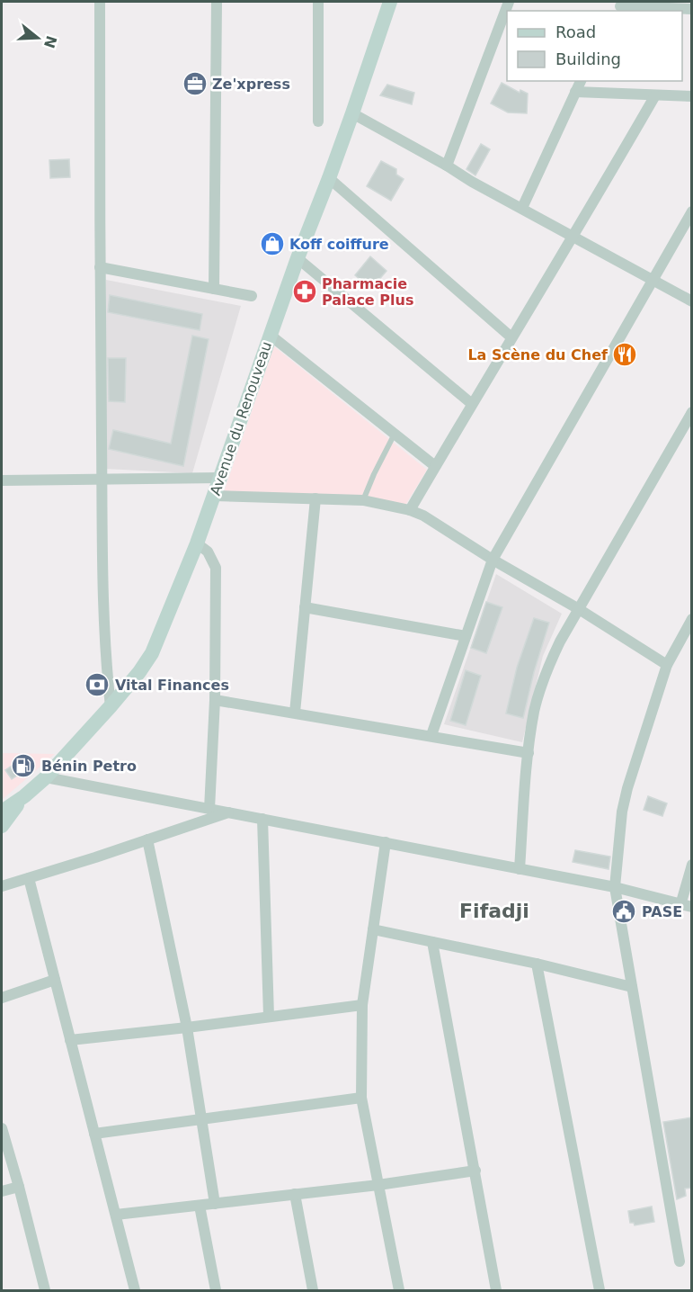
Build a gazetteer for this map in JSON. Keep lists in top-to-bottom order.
{
  "streets": {
    "main road": ["Avenue du Renouveau"]
  },
  "districts": ["Fifadji"],
  "places": {
    "office": ["Ze'xpress"],
    "shop": ["Koff coiffure"],
    "pharmacy": ["Pharmacie Palace Plus"],
    "restaurant": ["La Scène du Chef"],
    "bank": ["Vital Finances"],
    "fuel station": ["Bénin Petro"],
    "public building": ["PASE"]
  },
  "legend": ["Road", "Building"],
  "north": "right"
}
